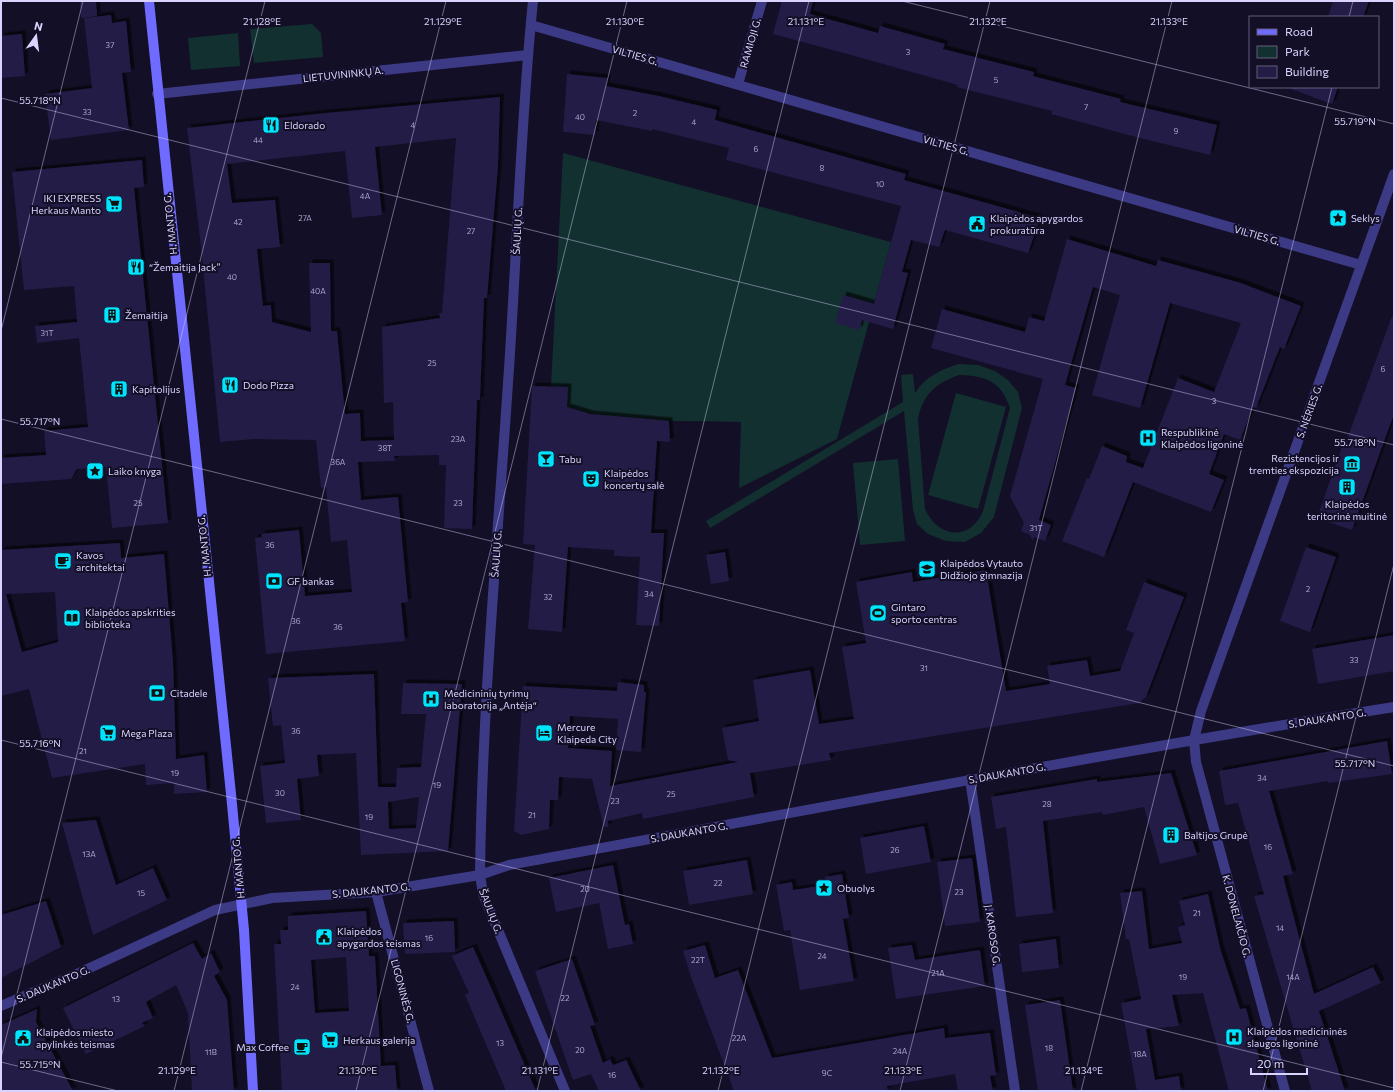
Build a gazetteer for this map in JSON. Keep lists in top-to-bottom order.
{
  "streets": {
    "main road": ["H. MANTO G."],
    "street": [
      "RAMIOJI G.",
      "VILTIES G.",
      "LIETUVININKŲ A.",
      "ŠAULIŲ G.",
      "S. NĖRIES G.",
      "S. DAUKANTO G.",
      "K. DONELAIČIO G.",
      "J. KAROSO G.",
      "LIGONINĖS G."
    ]
  },
  "crossings": [
    ["RAMIOJI G.", "VILTIES G."],
    ["VILTIES G.", "ŠAULIŲ G."],
    ["VILTIES G.", "S. NĖRIES G."],
    ["LIETUVININKŲ A.", "H. MANTO G."],
    ["LIETUVININKŲ A.", "ŠAULIŲ G."],
    ["H. MANTO G.", "S. DAUKANTO G."],
    ["ŠAULIŲ G.", "S. DAUKANTO G."],
    ["S. NĖRIES G.", "S. DAUKANTO G."],
    ["S. NĖRIES G.", "K. DONELAIČIO G."],
    ["S. DAUKANTO G.", "K. DONELAIČIO G."],
    ["S. DAUKANTO G.", "J. KAROSO G."],
    ["S. DAUKANTO G.", "LIGONINĖS G."]
  ],
  "places": {
    "restaurant": ["Eldorado", "“Žemaitija Jack”", "Dodo Pizza"],
    "supermarket": ["IKI EXPRESS Herkaus Manto", "Mega Plaza", "Herkaus galerija"],
    "place": ["Seklys", "Laiko knyga", "Obuolys"],
    "public building": ["Klaipėdos apygardos prokuratūra", "Klaipėdos apygardos teismas", "Klaipėdos miesto apylinkės teismas"],
    "building": [
      "Žemaitija",
      "Kapitolijus",
      "Klaipėdos teritorinė muitinė",
      "Baltijos Grupė"
    ],
    "hospital": ["Respublikinė Klaipėdos ligoninė", "Medicininių tyrimų laboratorija „Antėja“", "Klaipėdos medicininės slaugos ligoninė"],
    "bar": ["Tabu"],
    "museum": ["Rezistencijos ir tremties ekspozicija"],
    "theatre": ["Klaipėdos koncertų salė"],
    "cafe": ["Kavos architektai", "Max Coffee"],
    "school or university": ["Klaipėdos Vytauto Didžiojo gimnazija"],
    "bank": ["GF bankas", "Citadele"],
    "sports": ["Gintaro sporto centras"],
    "library": ["Klaipėdos apskrities biblioteka"],
    "hotel": ["Mercure Klaipeda City"]
  },
  "house_numbers": [
    "37",
    "3",
    "5",
    "7",
    "33",
    "2",
    "40",
    "4",
    "4",
    "9",
    "44",
    "6",
    "8",
    "10",
    "4A",
    "27A",
    "42",
    "27",
    "40",
    "40A",
    "31T",
    "25",
    "6",
    "3",
    "23A",
    "38T",
    "36A",
    "25",
    "23",
    "31T",
    "36",
    "2",
    "34",
    "32",
    "36",
    "36",
    "33",
    "31",
    "36",
    "21",
    "19",
    "34",
    "19",
    "30",
    "25",
    "23",
    "28",
    "21",
    "19",
    "16",
    "26",
    "13A",
    "22",
    "20",
    "23",
    "15",
    "21",
    "14",
    "16",
    "24",
    "22T",
    "21A",
    "19",
    "14A",
    "24",
    "22",
    "13",
    "22A",
    "13",
    "18",
    "20",
    "24A",
    "11B",
    "18A",
    "9C",
    "16"
  ],
  "legend": ["Road", "Park", "Building"],
  "scale_bar": "20 m",
  "north": "top",
  "coordinates": [
    "21.128°E",
    "21.129°E",
    "21.130°E",
    "21.131°E",
    "21.132°E",
    "21.133°E",
    "55.718°N",
    "55.719°N",
    "55.717°N",
    "55.716°N",
    "55.715°N",
    "21.134°E"
  ]
}
